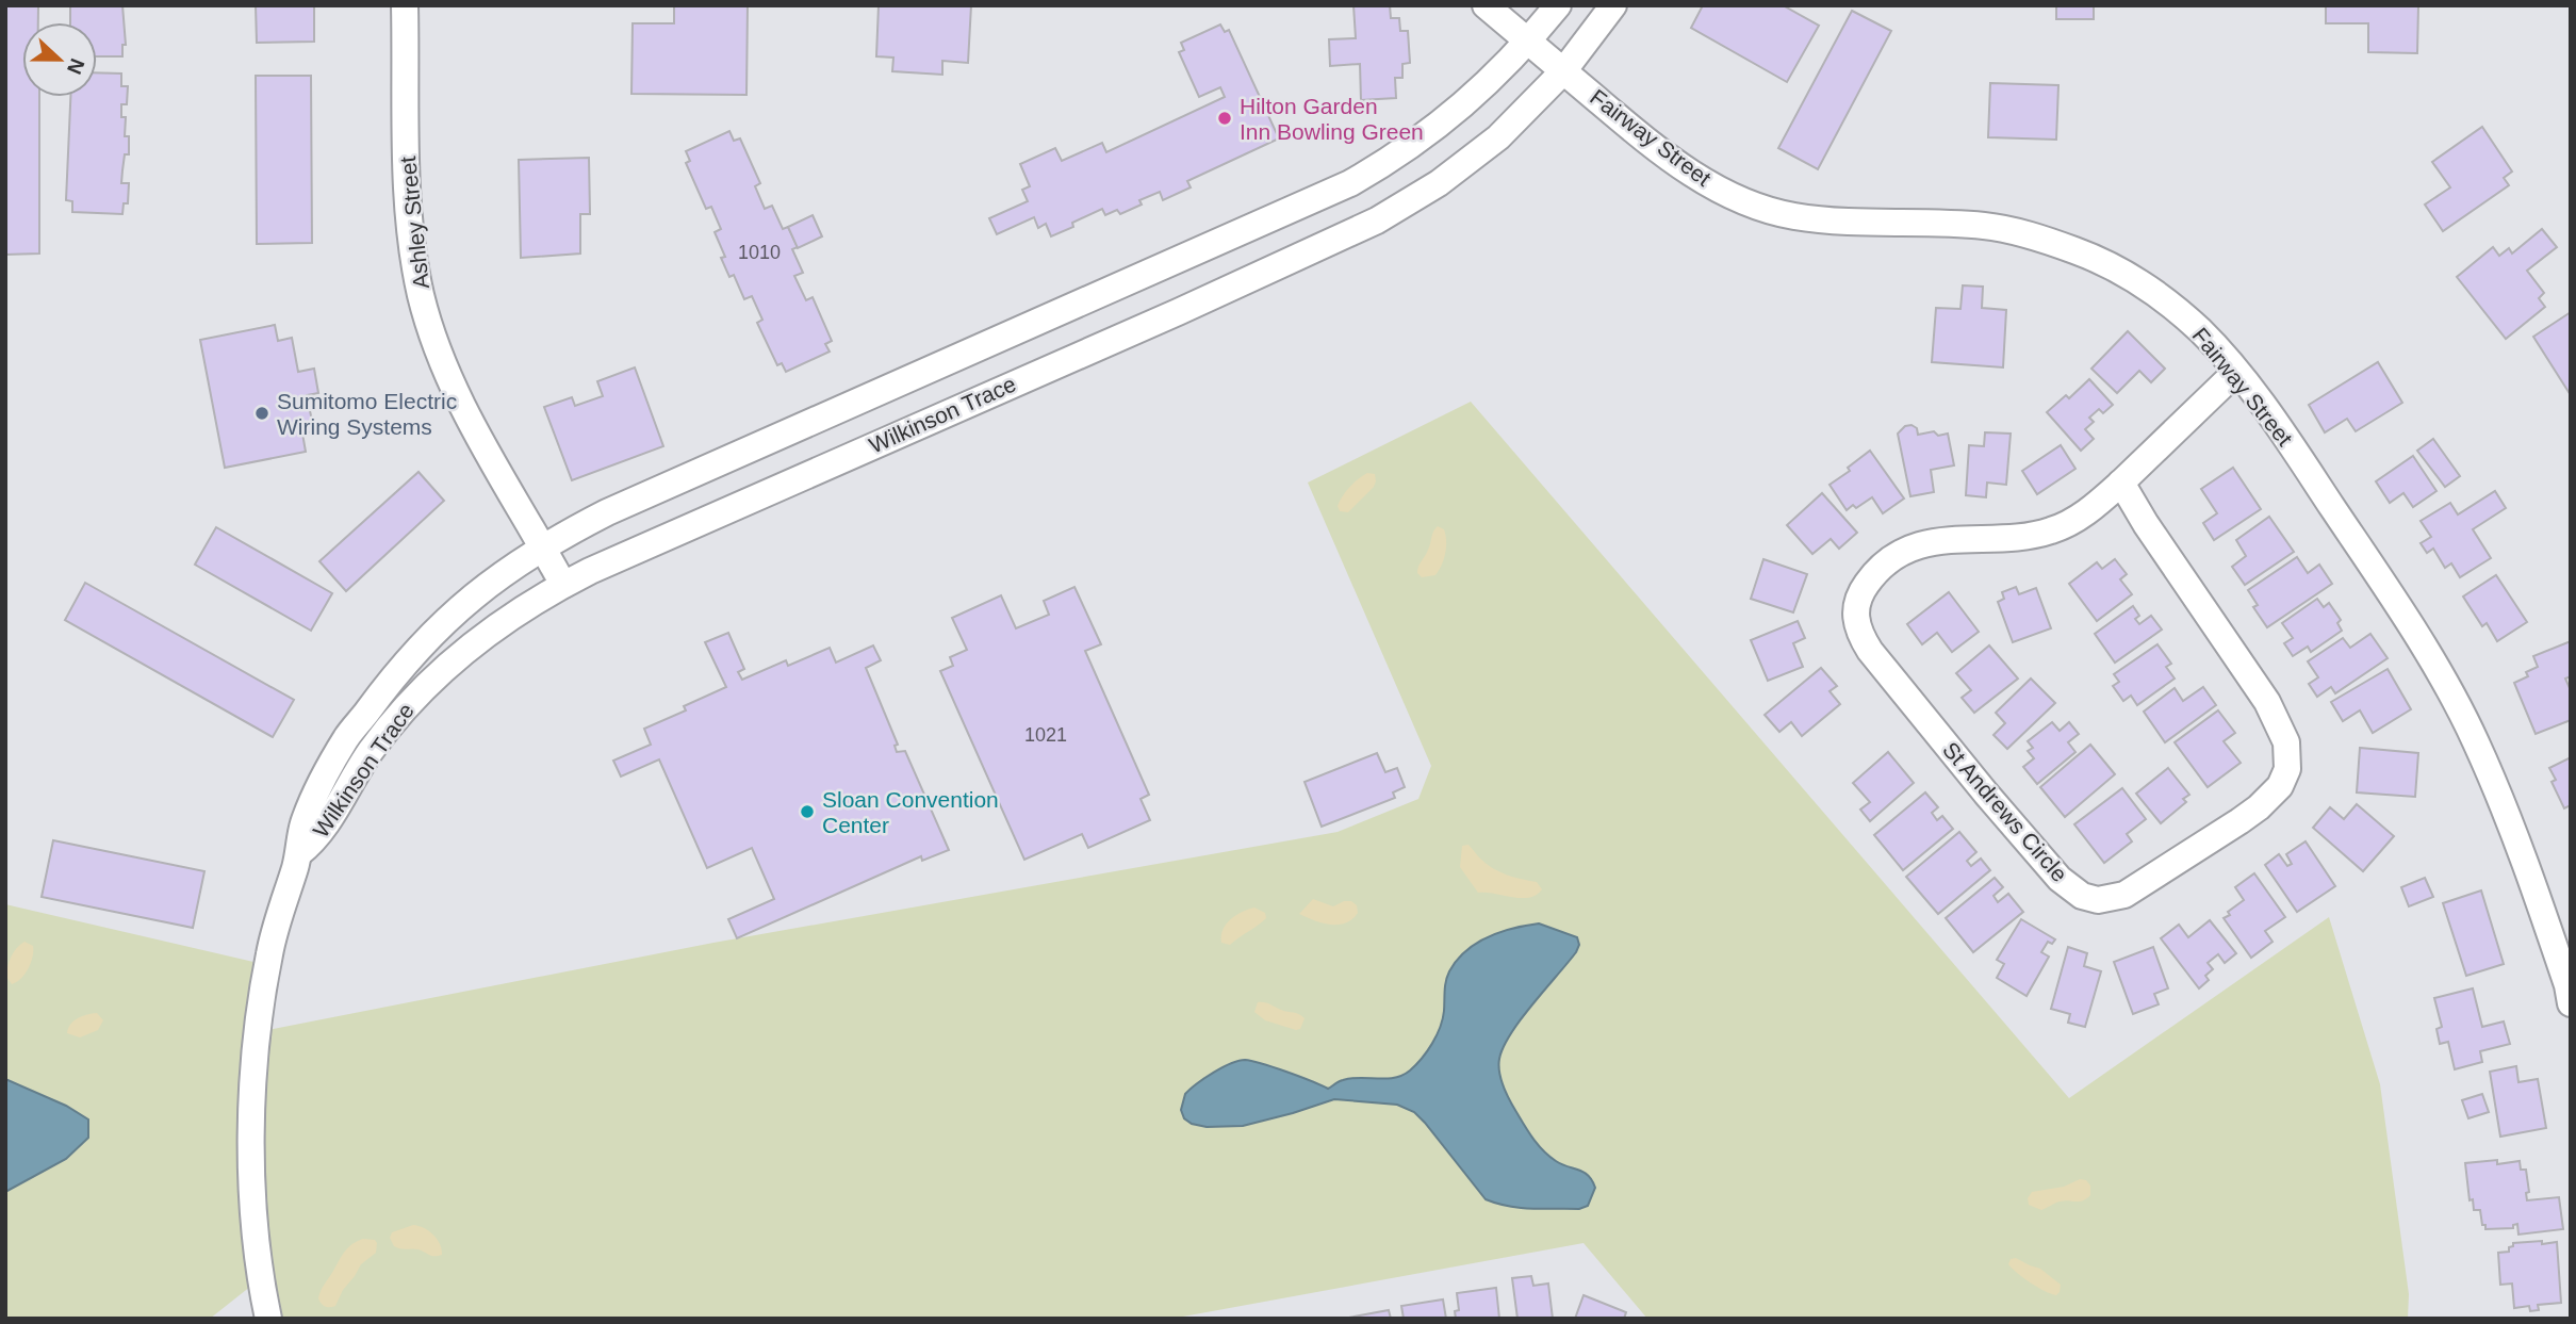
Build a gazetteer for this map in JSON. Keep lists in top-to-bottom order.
{
  "streets": {
    "street": [
      "Fairway Street",
      "Ashley Street",
      "Wilkinson Trace",
      "St Andrews Circle"
    ]
  },
  "crossings": [
    ["Fairway Street", "Wilkinson Trace"],
    ["Fairway Street", "St Andrews Circle"],
    ["Ashley Street", "Wilkinson Trace"]
  ],
  "places": ["Hilton Garden Inn Bowling Green", "Sumitomo Electric Wiring Systems", "Sloan Convention Center"],
  "house_numbers": ["1010", "1021"],
  "north": "right"
}
